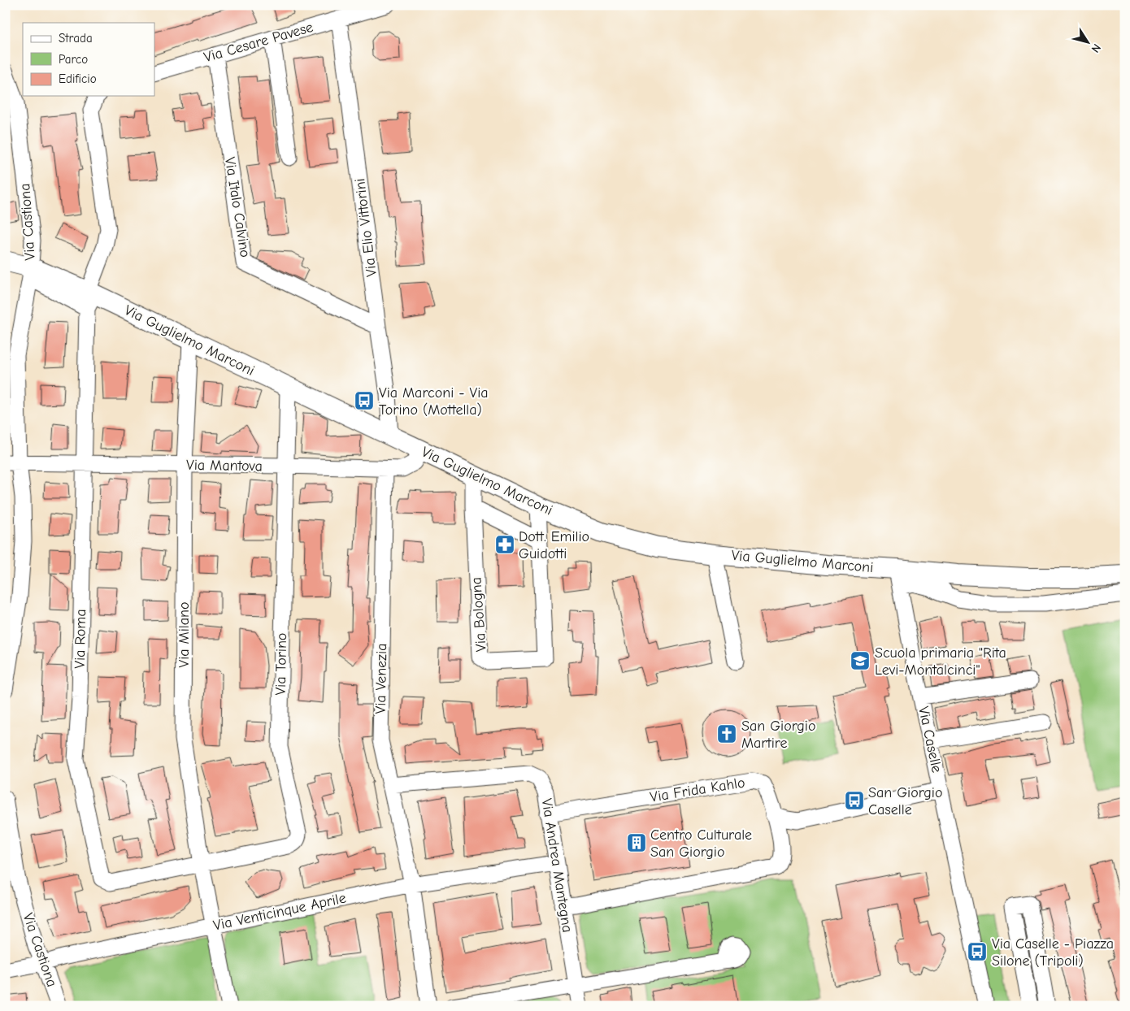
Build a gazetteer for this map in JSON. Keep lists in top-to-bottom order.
{
  "streets": {
    "main road": ["Via Guglielmo Marconi"],
    "street": [
      "Via Cesare Pavese",
      "Via Italo Calvino",
      "Via Castiona",
      "Via Elio Vittorini",
      "Via Mantova",
      "Via Bologna",
      "Via Milano",
      "Via Roma",
      "Via Torino",
      "Via Venezia",
      "Via Caselle",
      "Via Frida Kahlo",
      "Via Andrea Mantegna",
      "Via Venticinque Aprile"
    ]
  },
  "crossings": [
    ["Via Cesare Pavese", "Via Italo Calvino"],
    ["Via Cesare Pavese", "Via Elio Vittorini"],
    ["Via Italo Calvino", "Via Elio Vittorini"],
    ["Via Castiona", "Via Guglielmo Marconi"],
    ["Via Castiona", "Via Mantova"],
    ["Via Castiona", "Via Venticinque Aprile"],
    ["Via Elio Vittorini", "Via Guglielmo Marconi"],
    ["Via Guglielmo Marconi", "Via Mantova"],
    ["Via Guglielmo Marconi", "Via Bologna"],
    ["Via Guglielmo Marconi", "Via Milano"],
    ["Via Guglielmo Marconi", "Via Roma"],
    ["Via Guglielmo Marconi", "Via Torino"],
    ["Via Guglielmo Marconi", "Via Caselle"],
    ["Via Mantova", "Via Milano"],
    ["Via Mantova", "Via Roma"],
    ["Via Mantova", "Via Torino"],
    ["Via Mantova", "Via Venezia"],
    ["Via Milano", "Via Roma"],
    ["Via Milano", "Via Torino"],
    ["Via Milano", "Via Venticinque Aprile"],
    ["Via Roma", "Via Torino"],
    ["Via Venezia", "Via Andrea Mantegna"],
    ["Via Venezia", "Via Venticinque Aprile"],
    ["Via Frida Kahlo", "Via Andrea Mantegna"],
    ["Via Andrea Mantegna", "Via Venticinque Aprile"]
  ],
  "places": {
    "bus stop": ["Via Marconi - Via Torino (Mottella)", "San Giorgio Caselle", "Via Caselle - Piazza Silone (Tripoli)"],
    "pharmacy": ["Dott. Emilio Guidotti"],
    "school or university": ["Scuola primaria \"Rita Levi-Montalcinci\""],
    "church": ["San Giorgio Martire"],
    "building": ["Centro Culturale San Giorgio"]
  },
  "legend": ["Strada", "Parco", "Edificio"],
  "north": "bottom right"
}
